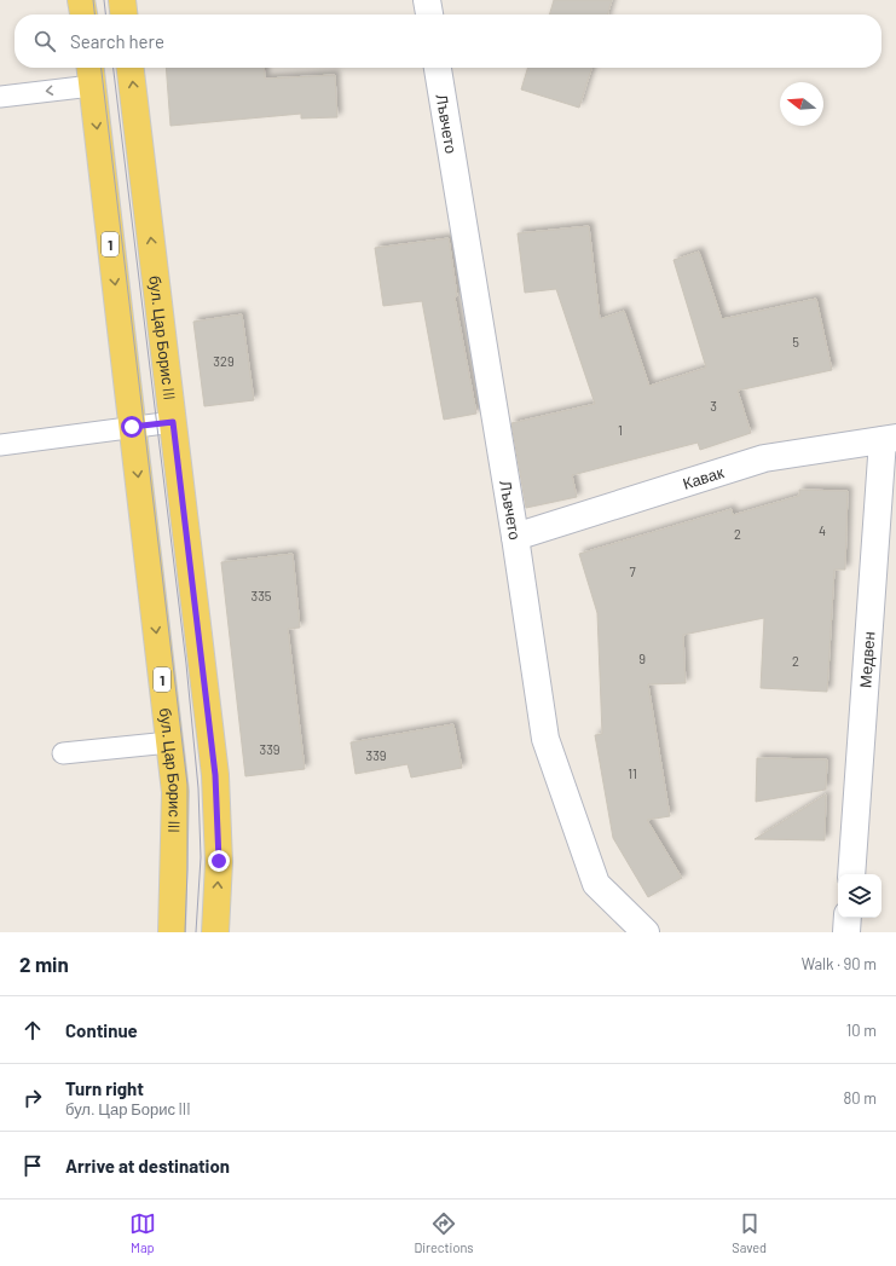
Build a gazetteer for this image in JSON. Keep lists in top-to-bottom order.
{
  "streets": {
    "main road": ["1", "бул. Цар Борис III"],
    "street": ["Лъвчето", "Кавак", "Медвен"]
  },
  "crossings": [
    ["Лъвчето", "Кавак"],
    ["Кавак", "Медвен"]
  ],
  "house_numbers": [
    "5",
    "329",
    "3",
    "1",
    "4",
    "2",
    "7",
    "335",
    "9",
    "2",
    "339",
    "339",
    "11"
  ],
  "north": "left",
  "page": {
    "search": "Search here",
    "heading": ["2 min", "Walk · 90 m"],
    "list": [
      ["Continue", "10 m"],
      ["Turn right", "бул. Цар Борис III", "80 m"],
      "Arrive at destination"
    ],
    "nav": ["Map", "Directions", "Saved"]
  }
}
